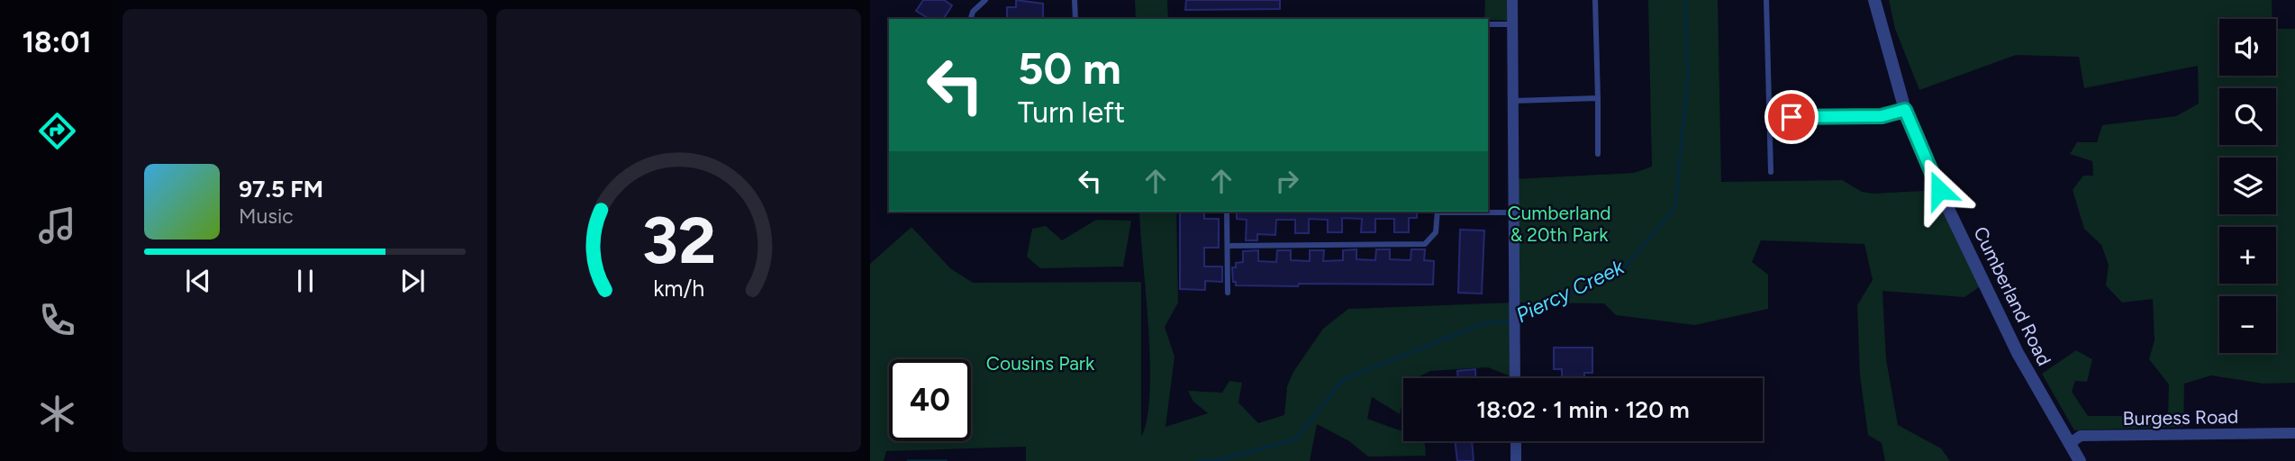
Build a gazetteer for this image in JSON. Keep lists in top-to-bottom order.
{
  "streets": {
    "street": ["Cumberland Road", "Burgess Road"]
  },
  "crossings": [
    ["Cumberland Road", "Burgess Road"]
  ],
  "water": ["Piercy Creek"],
  "parks": ["Cumberland & 20th Park", "Cousins Park"],
  "page": {
    "tabs": "18:01",
    "map_buttons": ["+", "−"],
    "turn": ["50 m", "Turn left"],
    "song": ["97.5 FM", "Music"],
    "limit": "40",
    "trip": "18:02 · 1 min · 120 m",
    "gauge": ["32", "km/h"]
  }
}
